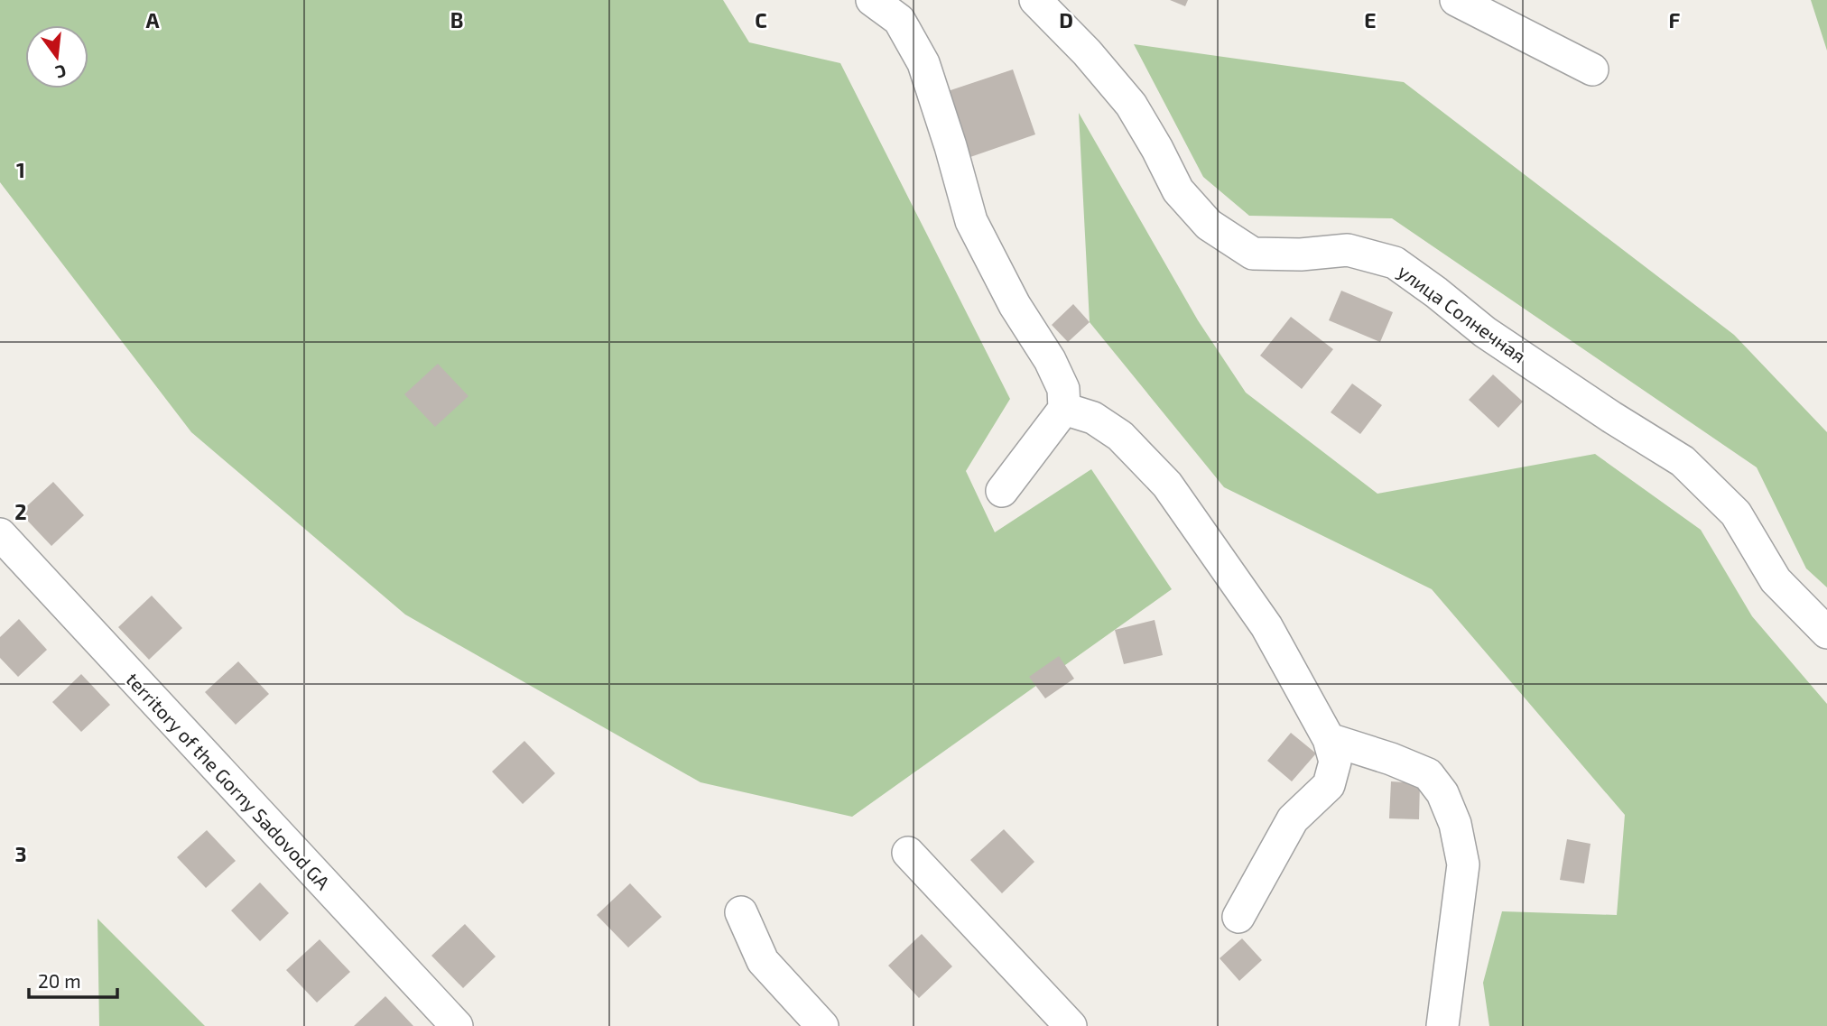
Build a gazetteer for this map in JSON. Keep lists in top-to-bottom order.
{
  "streets": {
    "street": ["улица Солнечная", "territory of the Gorny Sadovod GA"]
  },
  "scale_bar": "20 m",
  "north": "bottom",
  "grid": {
    "columns": [
      "A",
      "B",
      "C",
      "D",
      "E",
      "F"
    ],
    "rows": ["1", "2", "3"]
  }
}
